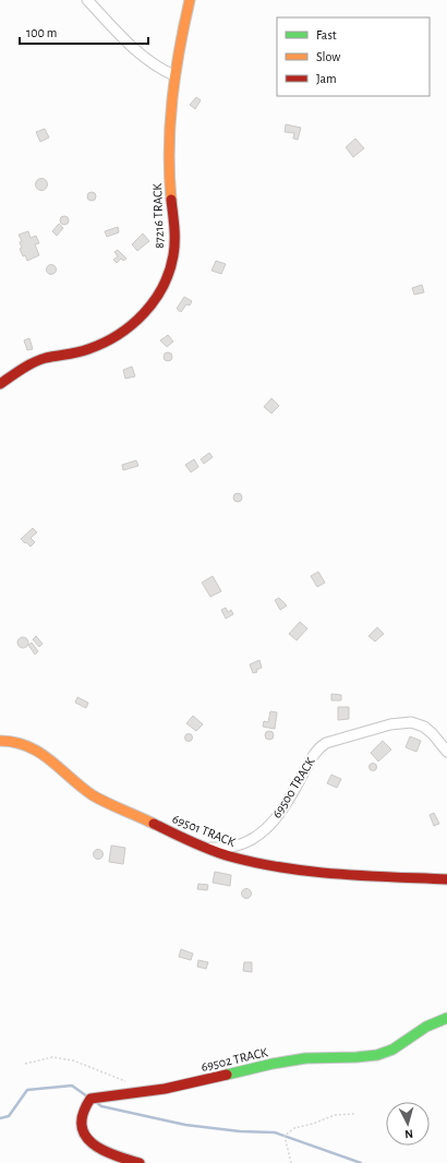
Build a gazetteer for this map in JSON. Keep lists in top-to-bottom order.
{
  "streets": {
    "street": [
      "87216 TRACK",
      "69500 TRACK",
      "69501 TRACK",
      "69502 TRACK"
    ]
  },
  "crossings": [
    ["69500 TRACK", "69501 TRACK"]
  ],
  "legend": ["Fast", "Slow", "Jam"],
  "scale_bar": "100 m",
  "north": "bottom"
}
